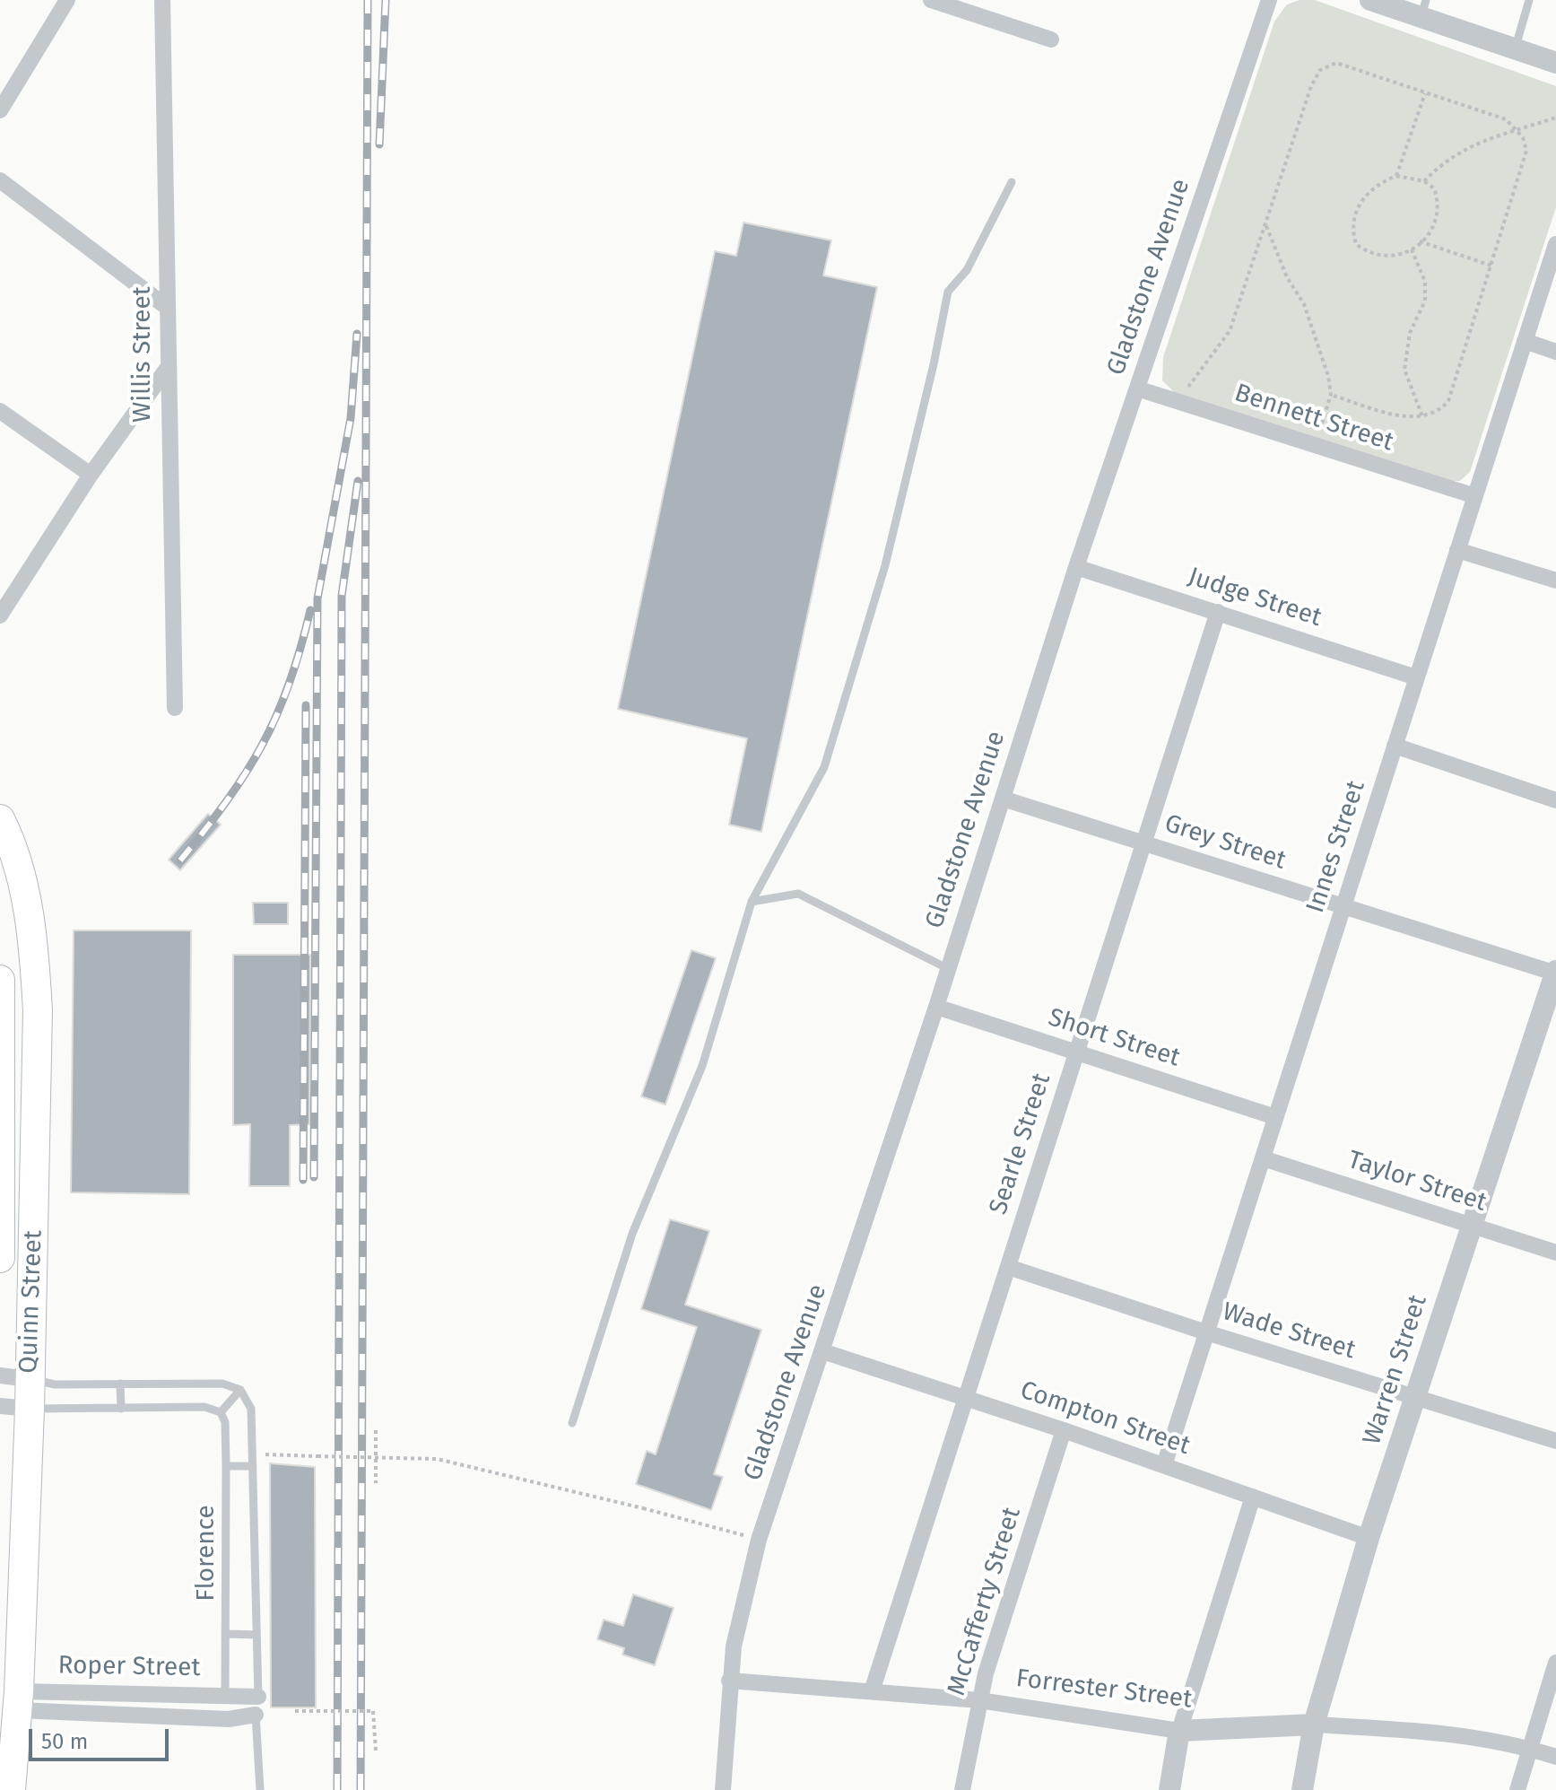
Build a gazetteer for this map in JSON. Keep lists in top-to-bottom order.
{
  "streets": {
    "highway": ["Quinn Street"],
    "street": [
      "Gladstone Avenue",
      "Willis Street",
      "Bennett Street",
      "Judge Street",
      "Grey Street",
      "Innes Street",
      "Short Street",
      "Searle Street",
      "Taylor Street",
      "Wade Street",
      "Warren Street",
      "Compton Street",
      "McCafferty Street",
      "Roper Street",
      "Forrester Street"
    ],
    "lane": ["Florence"]
  },
  "crossings": [
    ["Gladstone Avenue", "Bennett Street"],
    ["Gladstone Avenue", "Judge Street"],
    ["Gladstone Avenue", "Grey Street"],
    ["Gladstone Avenue", "Short Street"],
    ["Gladstone Avenue", "Compton Street"],
    ["Gladstone Avenue", "Forrester Street"],
    ["Bennett Street", "Innes Street"],
    ["Judge Street", "Innes Street"],
    ["Judge Street", "Searle Street"],
    ["Grey Street", "Innes Street"],
    ["Grey Street", "Searle Street"],
    ["Grey Street", "Warren Street"],
    ["Innes Street", "Short Street"],
    ["Innes Street", "Taylor Street"],
    ["Innes Street", "Wade Street"],
    ["Innes Street", "Compton Street"],
    ["Short Street", "Searle Street"],
    ["Searle Street", "Wade Street"],
    ["Searle Street", "Compton Street"],
    ["Searle Street", "Forrester Street"],
    ["Taylor Street", "Warren Street"],
    ["Quinn Street", "Roper Street"],
    ["Wade Street", "Warren Street"],
    ["Warren Street", "Compton Street"],
    ["Warren Street", "Forrester Street"],
    ["Compton Street", "McCafferty Street"],
    ["Florence", "Roper Street"],
    ["McCafferty Street", "Forrester Street"]
  ],
  "scale_bar": "50 m"
}
